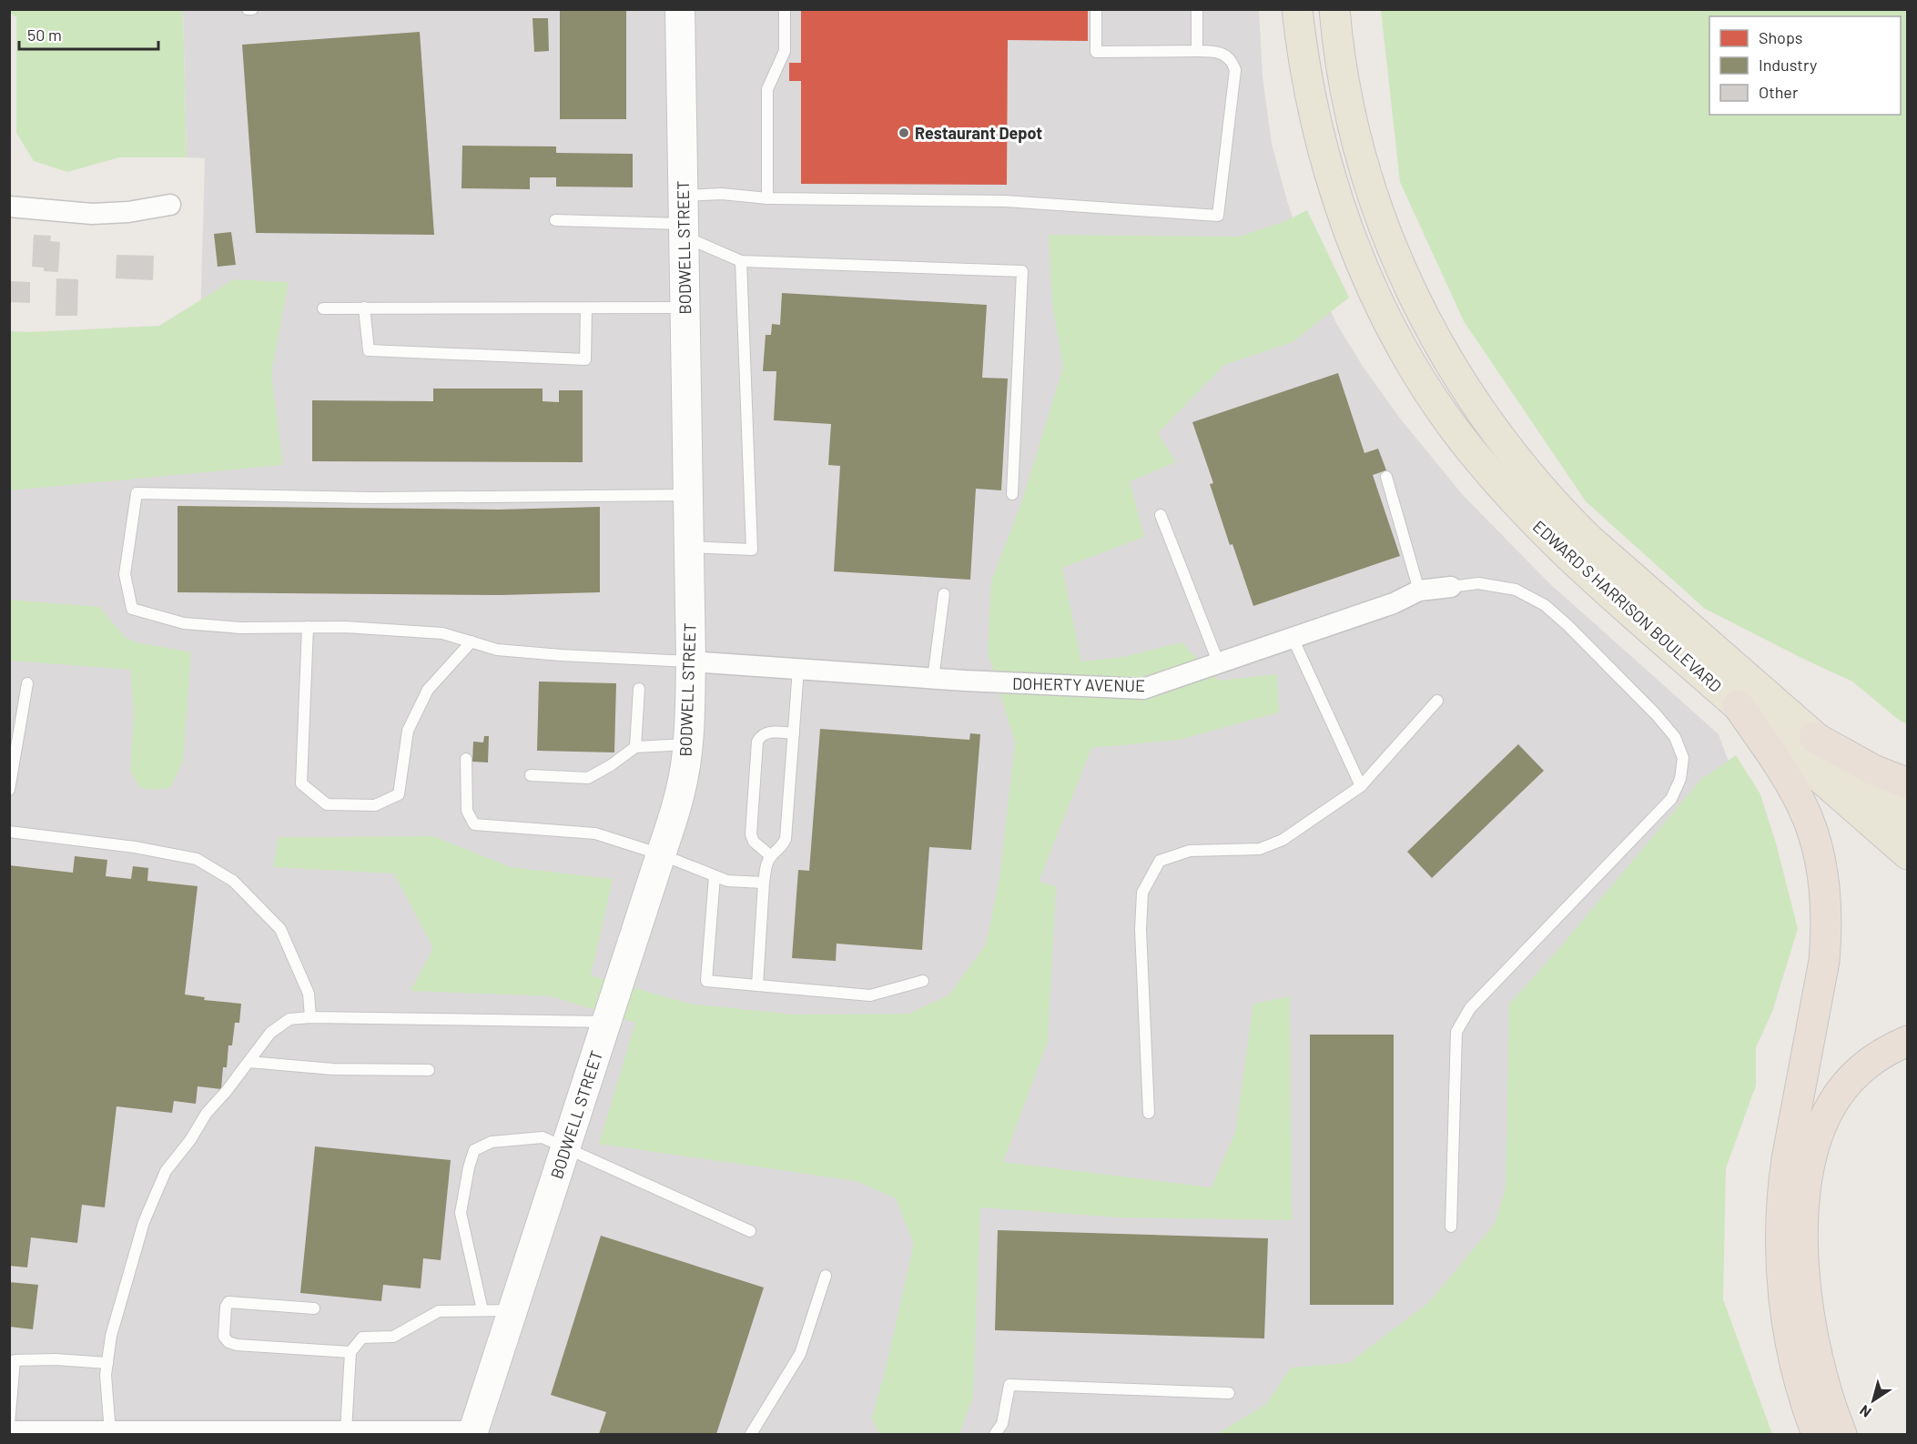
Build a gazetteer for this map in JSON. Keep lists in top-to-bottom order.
{
  "streets": {
    "main road": ["EDWARD S HARRISON BOULEVARD"],
    "street": ["BODWELL STREET", "DOHERTY AVENUE"]
  },
  "crossings": [
    ["BODWELL STREET", "DOHERTY AVENUE"]
  ],
  "places": ["Restaurant Depot"],
  "legend": ["Shops", "Industry", "Other"],
  "scale_bar": "50 m",
  "north": "bottom left"
}
